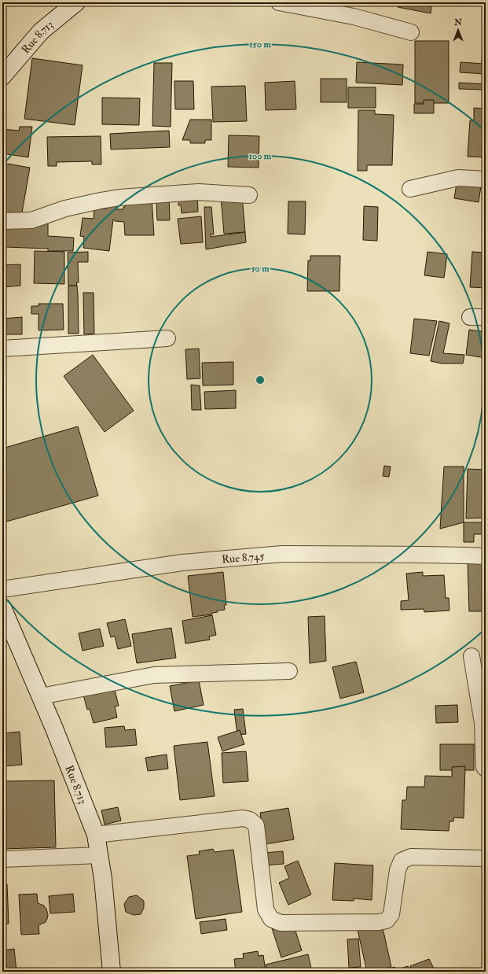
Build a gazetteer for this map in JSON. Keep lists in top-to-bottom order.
{
  "streets": {
    "main road": ["Rue 8.713"],
    "street": ["Rue 8.745"]
  },
  "north": "top",
  "rings": ["150 m", "100 m", "50 m"]
}
